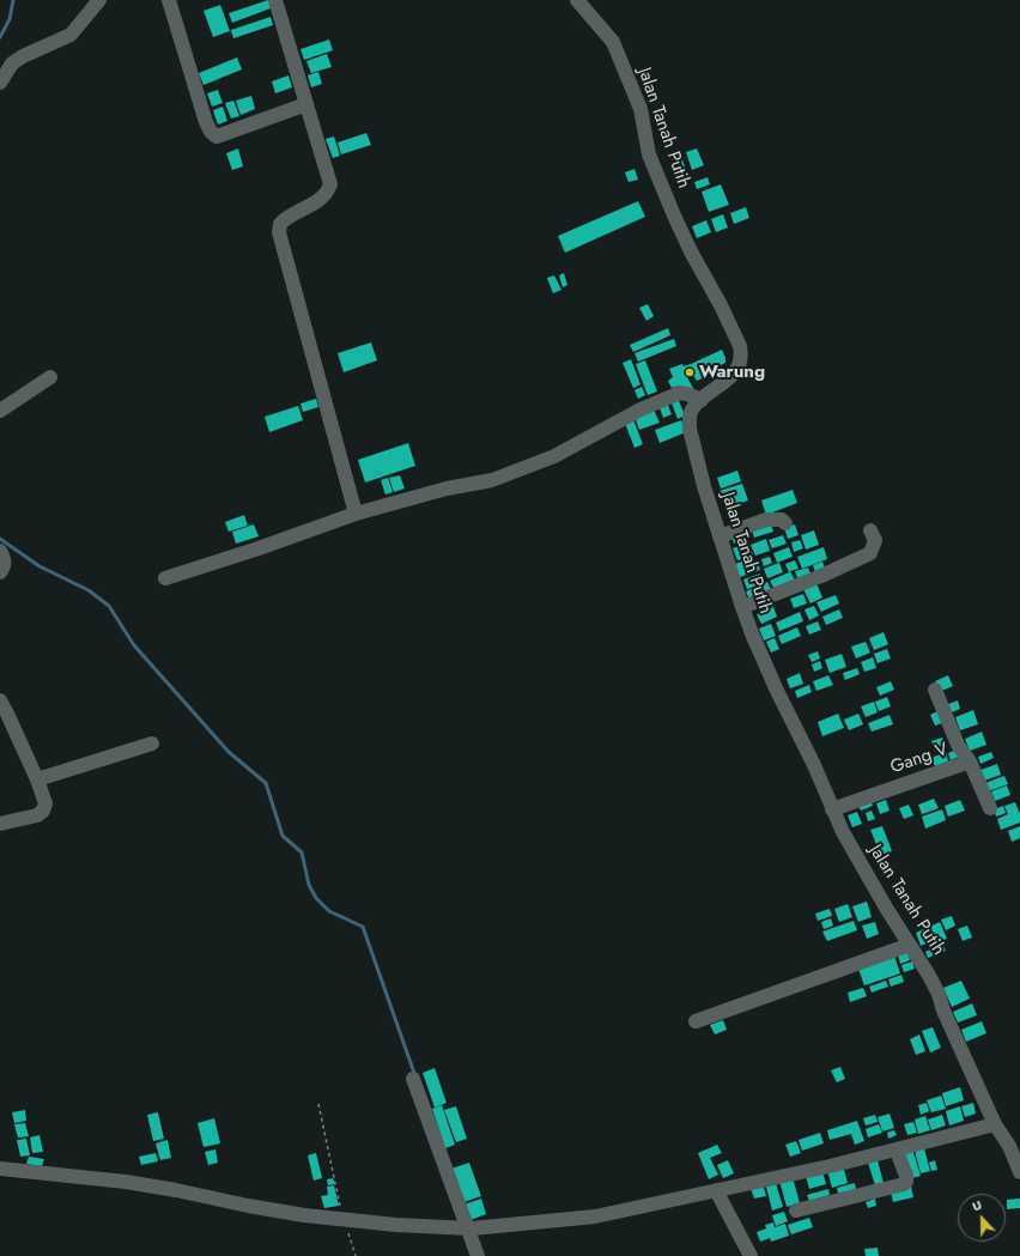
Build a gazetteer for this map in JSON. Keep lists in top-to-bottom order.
{
  "streets": {
    "street": ["Jalan Tanah Putih", "Gang V"]
  },
  "crossings": [
    ["Jalan Tanah Putih", "Gang V"]
  ],
  "places": ["Warung"],
  "north": "top"
}
